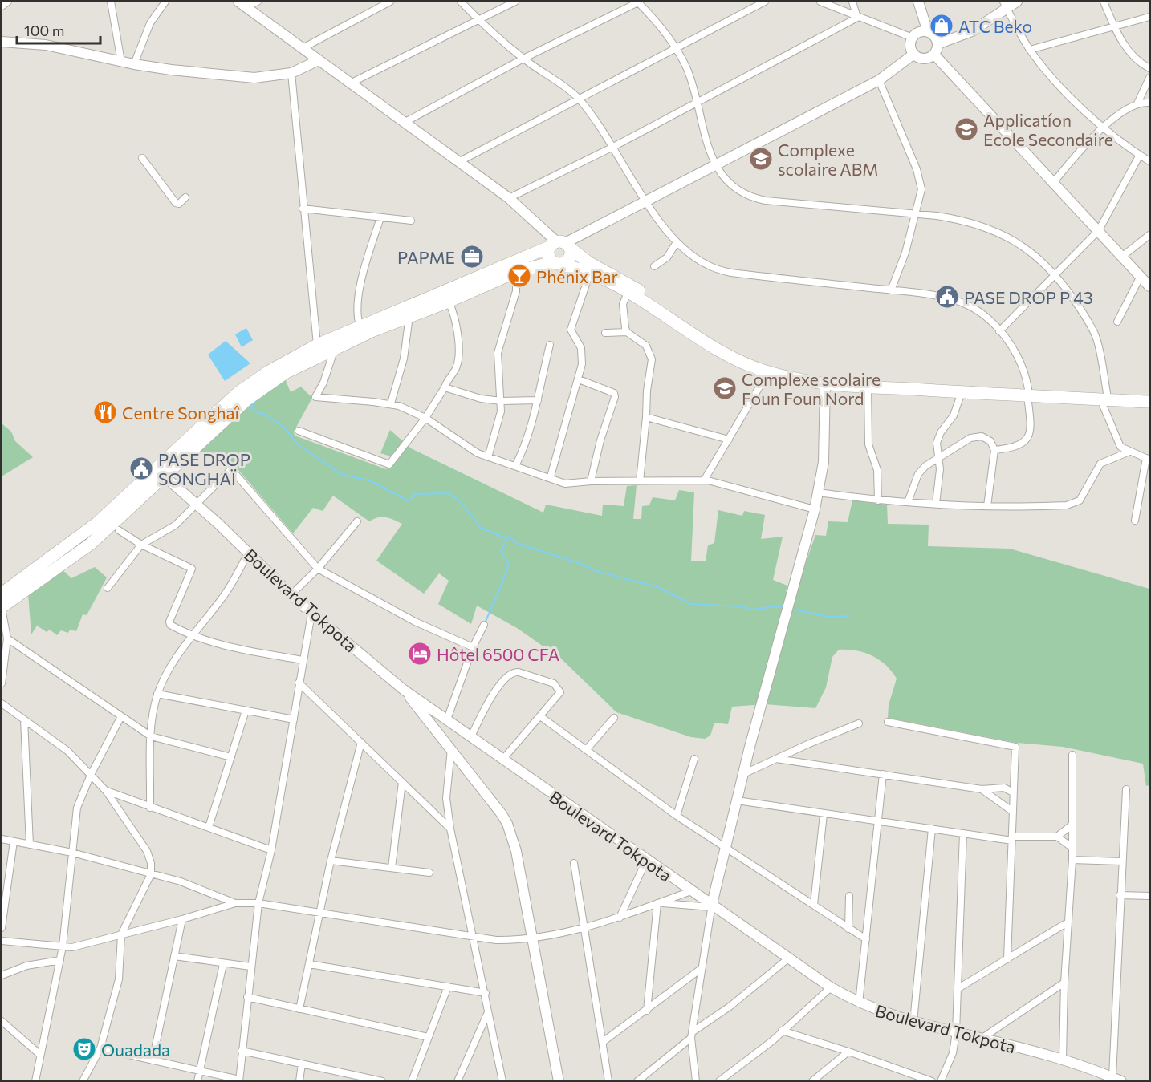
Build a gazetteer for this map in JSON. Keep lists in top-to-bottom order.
{
  "streets": {
    "street": ["Boulevard Tokpota"]
  },
  "places": {
    "shop": ["ATC Beko"],
    "school or university": ["Applicatíon Ecole Secondaire", "Complexe scolaire ABM", "Complexe scolaire Foun Foun Nord"],
    "office": ["PAPME"],
    "bar": ["Phénix Bar"],
    "public building": ["PASE DROP P 43", "PASE DROP SONGHAÏ"],
    "restaurant": ["Centre Songhaî"],
    "hotel": ["Hôtel 6500 CFA"],
    "theatre": ["Ouadada"]
  },
  "scale_bar": "100 m"
}
